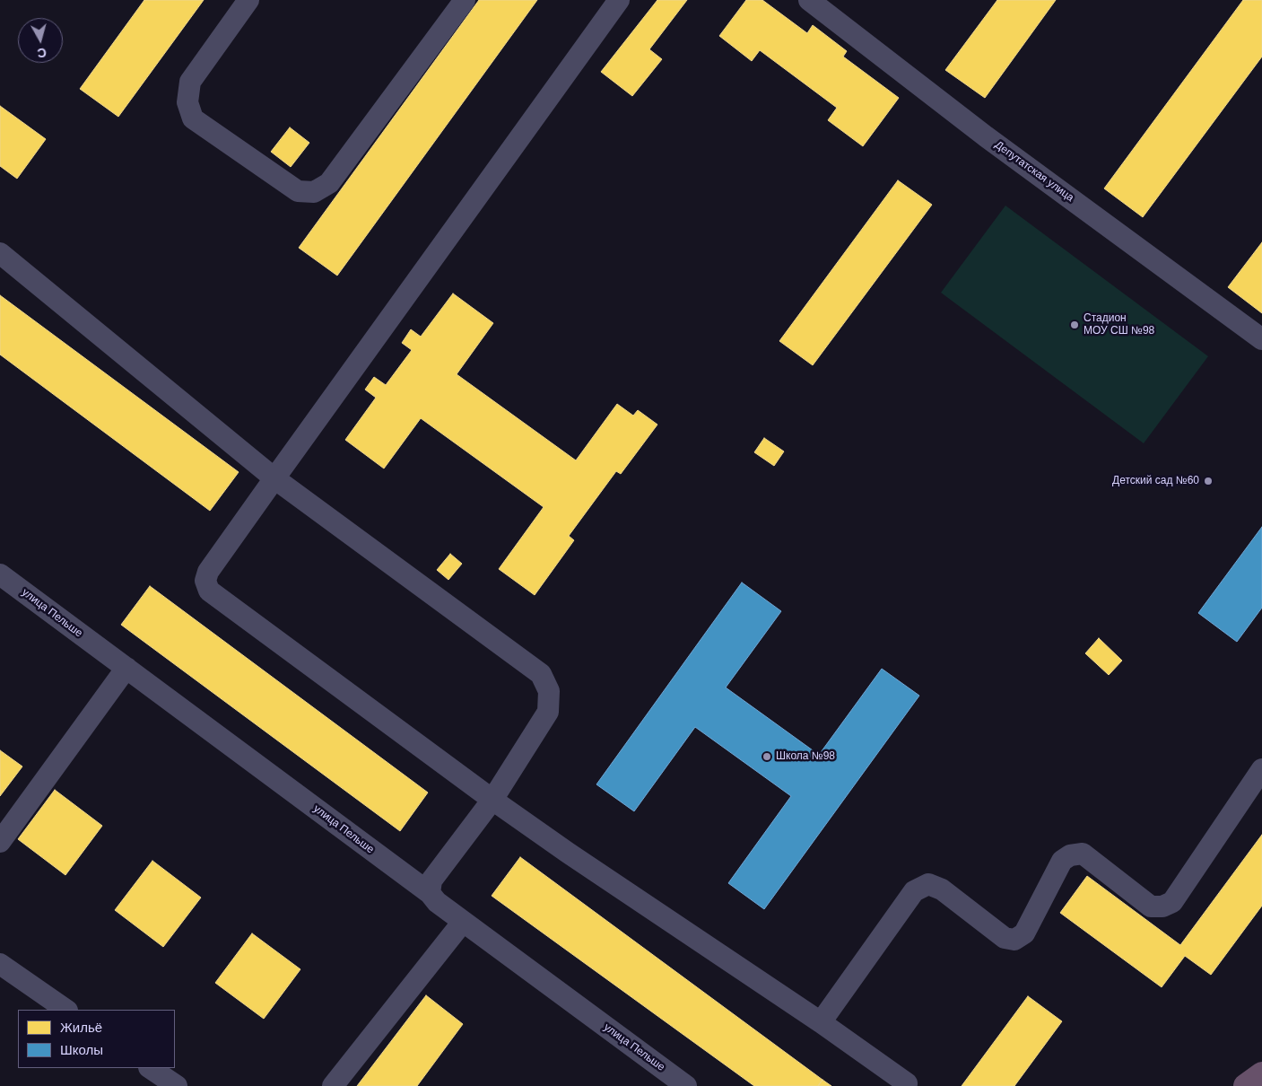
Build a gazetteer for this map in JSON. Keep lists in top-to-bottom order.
{
  "streets": {
    "street": ["Депутатская улица", "улица Пельше"]
  },
  "places": ["Стадион МОУ СШ №98", "Детский сад №60", "Школа №98"],
  "legend": ["Жильё", "Школы"],
  "north": "bottom"
}
